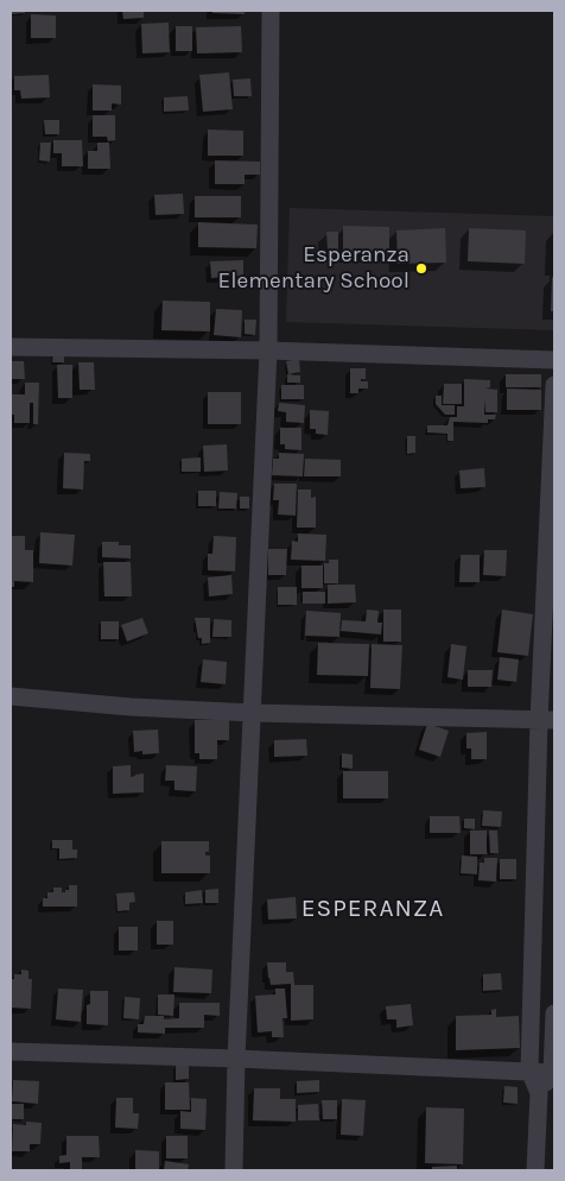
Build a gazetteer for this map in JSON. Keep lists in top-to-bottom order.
{
  "districts": ["ESPERANZA"],
  "places": ["Esperanza Elementary School"]
}
